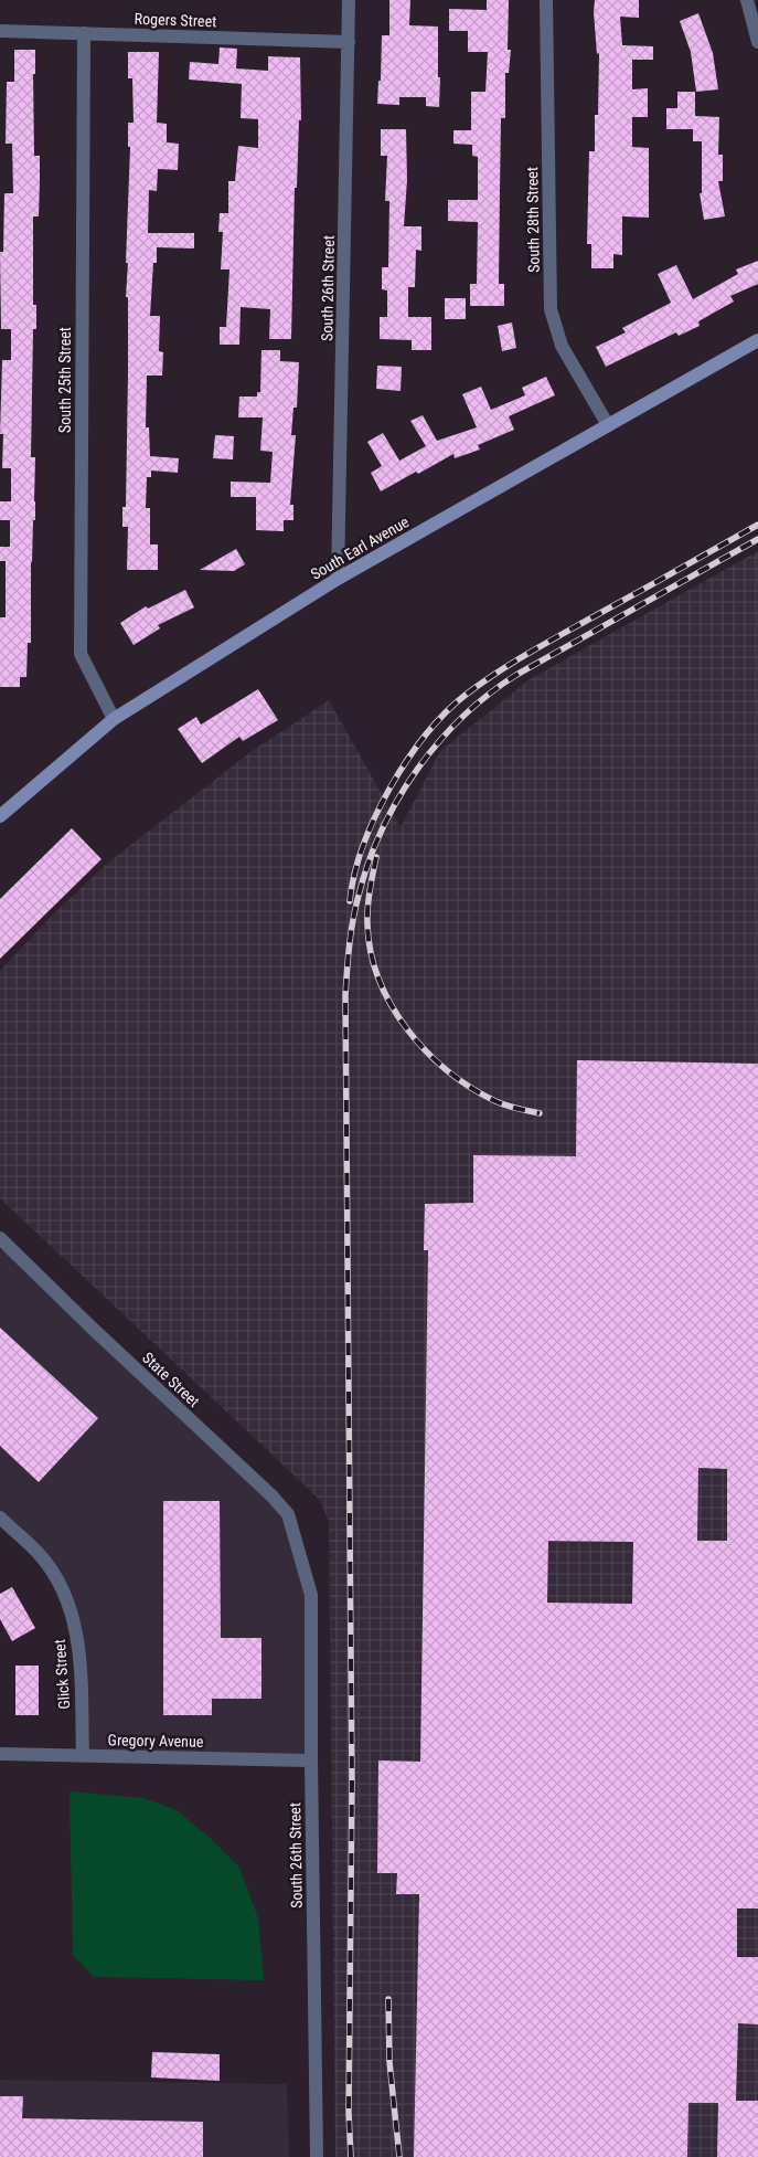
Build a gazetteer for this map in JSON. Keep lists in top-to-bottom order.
{
  "streets": {
    "street": [
      "Rogers Street",
      "South 28th Street",
      "South 26th Street",
      "South 25th Street",
      "South Earl Avenue",
      "State Street",
      "Glick Street",
      "Gregory Avenue"
    ]
  },
  "crossings": [
    ["Rogers Street", "South 26th Street"],
    ["Rogers Street", "South 25th Street"],
    ["South 28th Street", "South Earl Avenue"],
    ["South 26th Street", "South Earl Avenue"],
    ["South 26th Street", "State Street"],
    ["South 26th Street", "Gregory Avenue"],
    ["South 25th Street", "South Earl Avenue"],
    ["Glick Street", "Gregory Avenue"]
  ]
}
